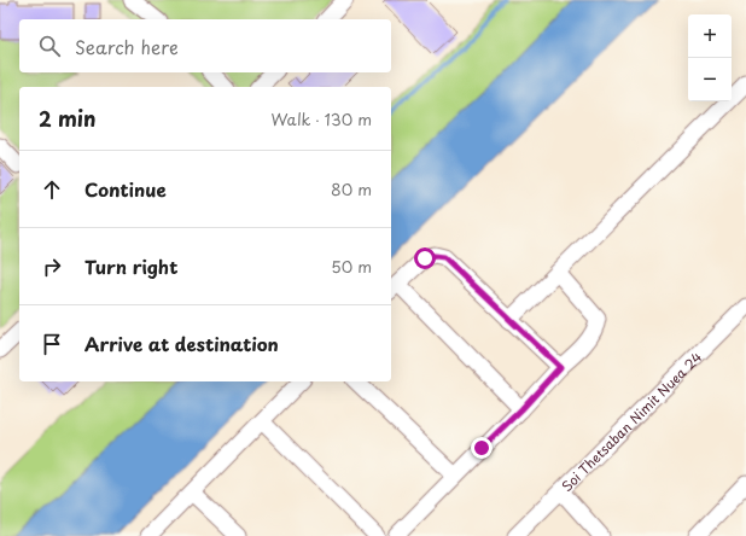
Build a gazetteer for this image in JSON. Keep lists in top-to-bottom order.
{
  "streets": {
    "street": ["Soi Thetsaban Nimit Nuea 24"]
  },
  "page": {
    "map_buttons": ["+", "−"],
    "search": "Search here",
    "heading": ["2 min", "Walk · 130 m"],
    "list": [
      ["Continue", "80 m"],
      ["Turn right", "50 m"],
      "Arrive at destination"
    ]
  }
}
